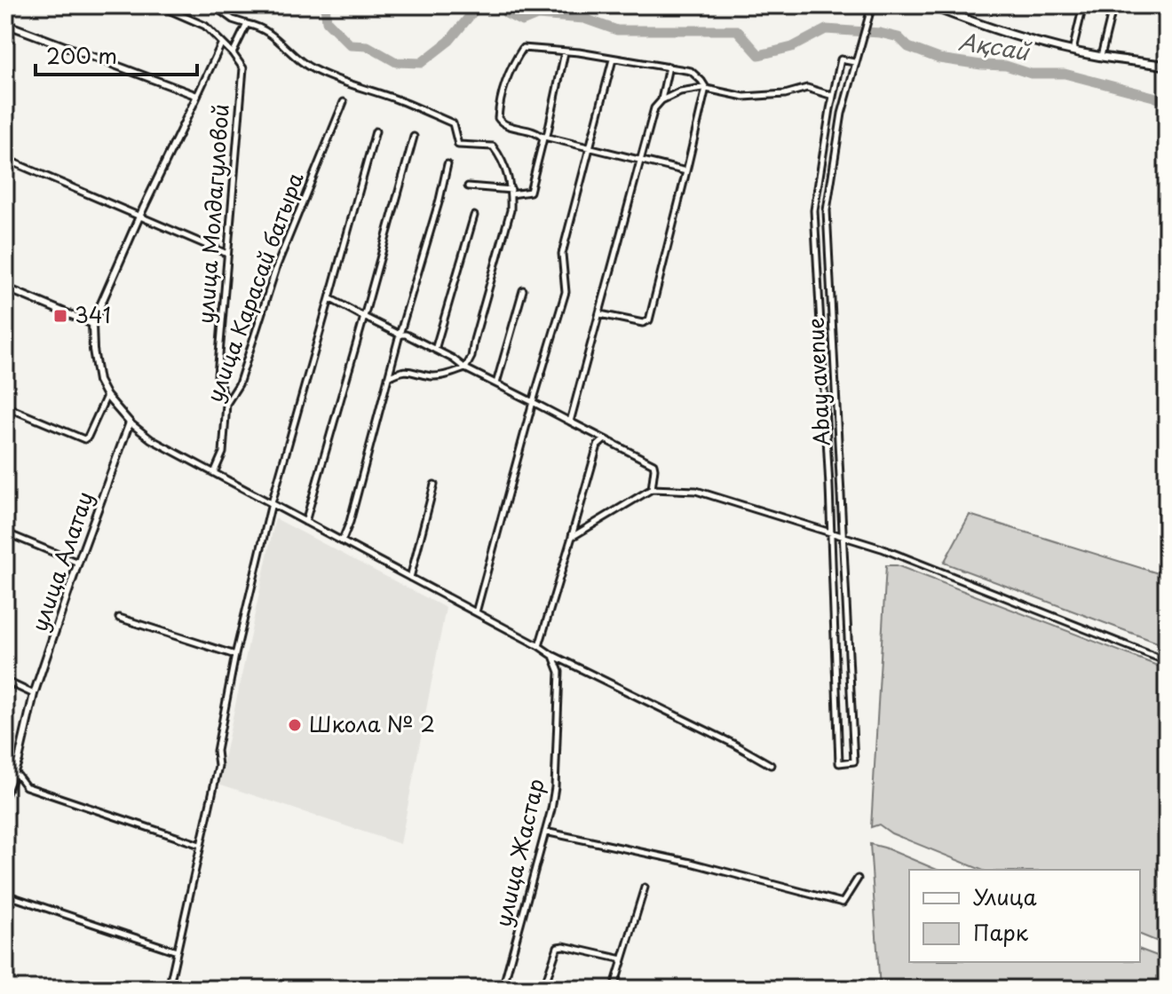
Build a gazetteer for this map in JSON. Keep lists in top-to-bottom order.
{
  "streets": {
    "street": [
      "улица Молдагуловой",
      "улица Карасай батыра",
      "Abay avenue",
      "улица Алатау",
      "улица Жастар"
    ]
  },
  "crossings": [
    ["улица Молдагуловой", "улица Карасай батыра"]
  ],
  "water": ["Ақсай"],
  "places": {
    "transit": ["341"],
    "other": ["Школа № 2"]
  },
  "legend": ["Улица", "Парк"],
  "scale_bar": "200 m"
}
